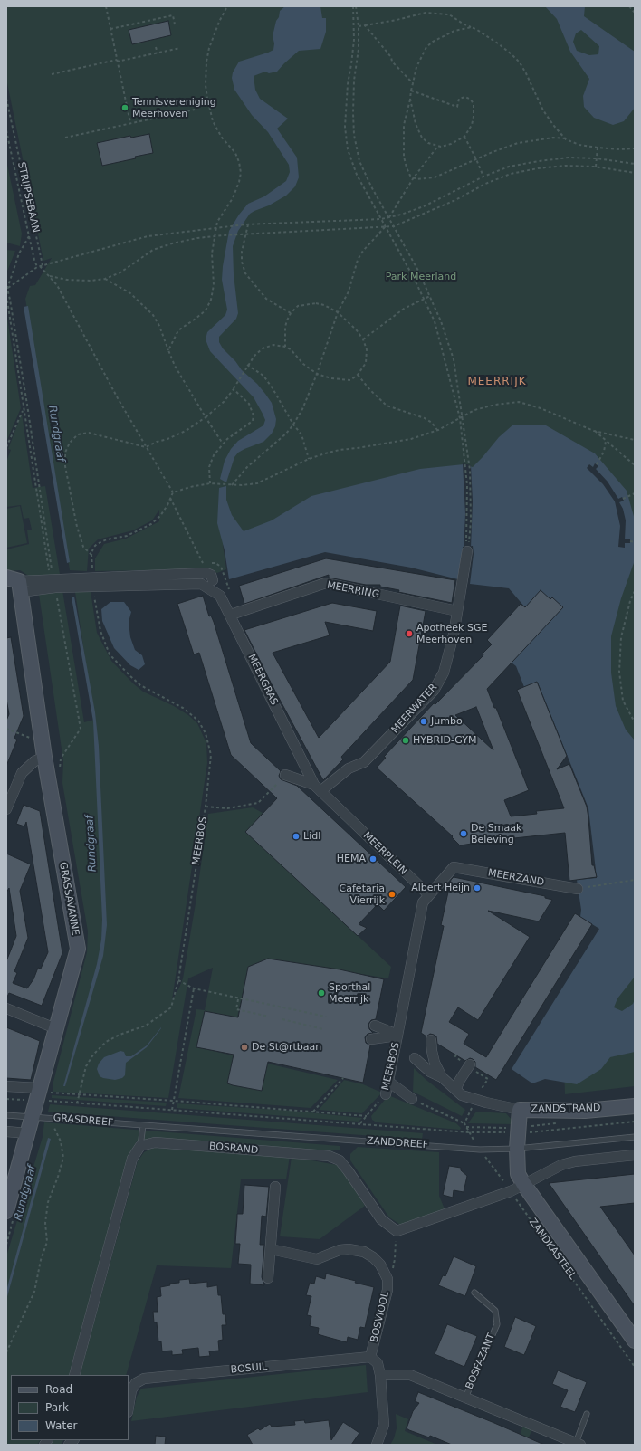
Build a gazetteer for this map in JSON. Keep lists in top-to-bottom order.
{
  "streets": {
    "street": [
      "MEERRING",
      "MEERGRAS",
      "MEERWATER",
      "MEERBOS",
      "MEERPLEIN",
      "MEERZAND",
      "GRASSAVANNE",
      "ZANDSTRAND",
      "BOSRAND",
      "ZANDKASTEEL",
      "BOSVIOOL",
      "BOSFAZANT",
      "BOSUIL"
    ],
    "lane": ["GRASDREEF", "ZANDDREEF"],
    "path": ["STRIJPSEBAAN"]
  },
  "crossings": [
    ["MEERRING", "MEERGRAS"],
    ["MEERRING", "MEERWATER"],
    ["MEERGRAS", "MEERWATER"],
    ["MEERGRAS", "MEERBOS"],
    ["MEERGRAS", "MEERPLEIN"],
    ["MEERWATER", "MEERPLEIN"],
    ["MEERBOS", "MEERPLEIN"],
    ["MEERBOS", "MEERZAND"],
    ["MEERBOS", "GRASDREEF"],
    ["MEERBOS", "ZANDDREEF"],
    ["MEERPLEIN", "MEERZAND"],
    ["GRASSAVANNE", "GRASDREEF"],
    ["ZANDSTRAND", "ZANDDREEF"],
    ["ZANDSTRAND", "ZANDKASTEEL"],
    ["GRASDREEF", "ZANDDREEF"],
    ["ZANDDREEF", "ZANDKASTEEL"],
    ["BOSVIOOL", "BOSUIL"]
  ],
  "districts": ["MEERRIJK"],
  "water": ["Rundgraaf"],
  "parks": ["Park Meerland"],
  "places": [
    "Tennisvereniging Meerhoven",
    "Apotheek SGE Meerhoven",
    "Jumbo",
    "HYBRID-GYM",
    "De Smaak Beleving",
    "Lidl",
    "HEMA",
    "Albert Heijn",
    "Cafetaria Vierrijk",
    "Sporthal Meerrijk",
    "De St@rtbaan"
  ],
  "legend": ["Road", "Park", "Water"]
}
